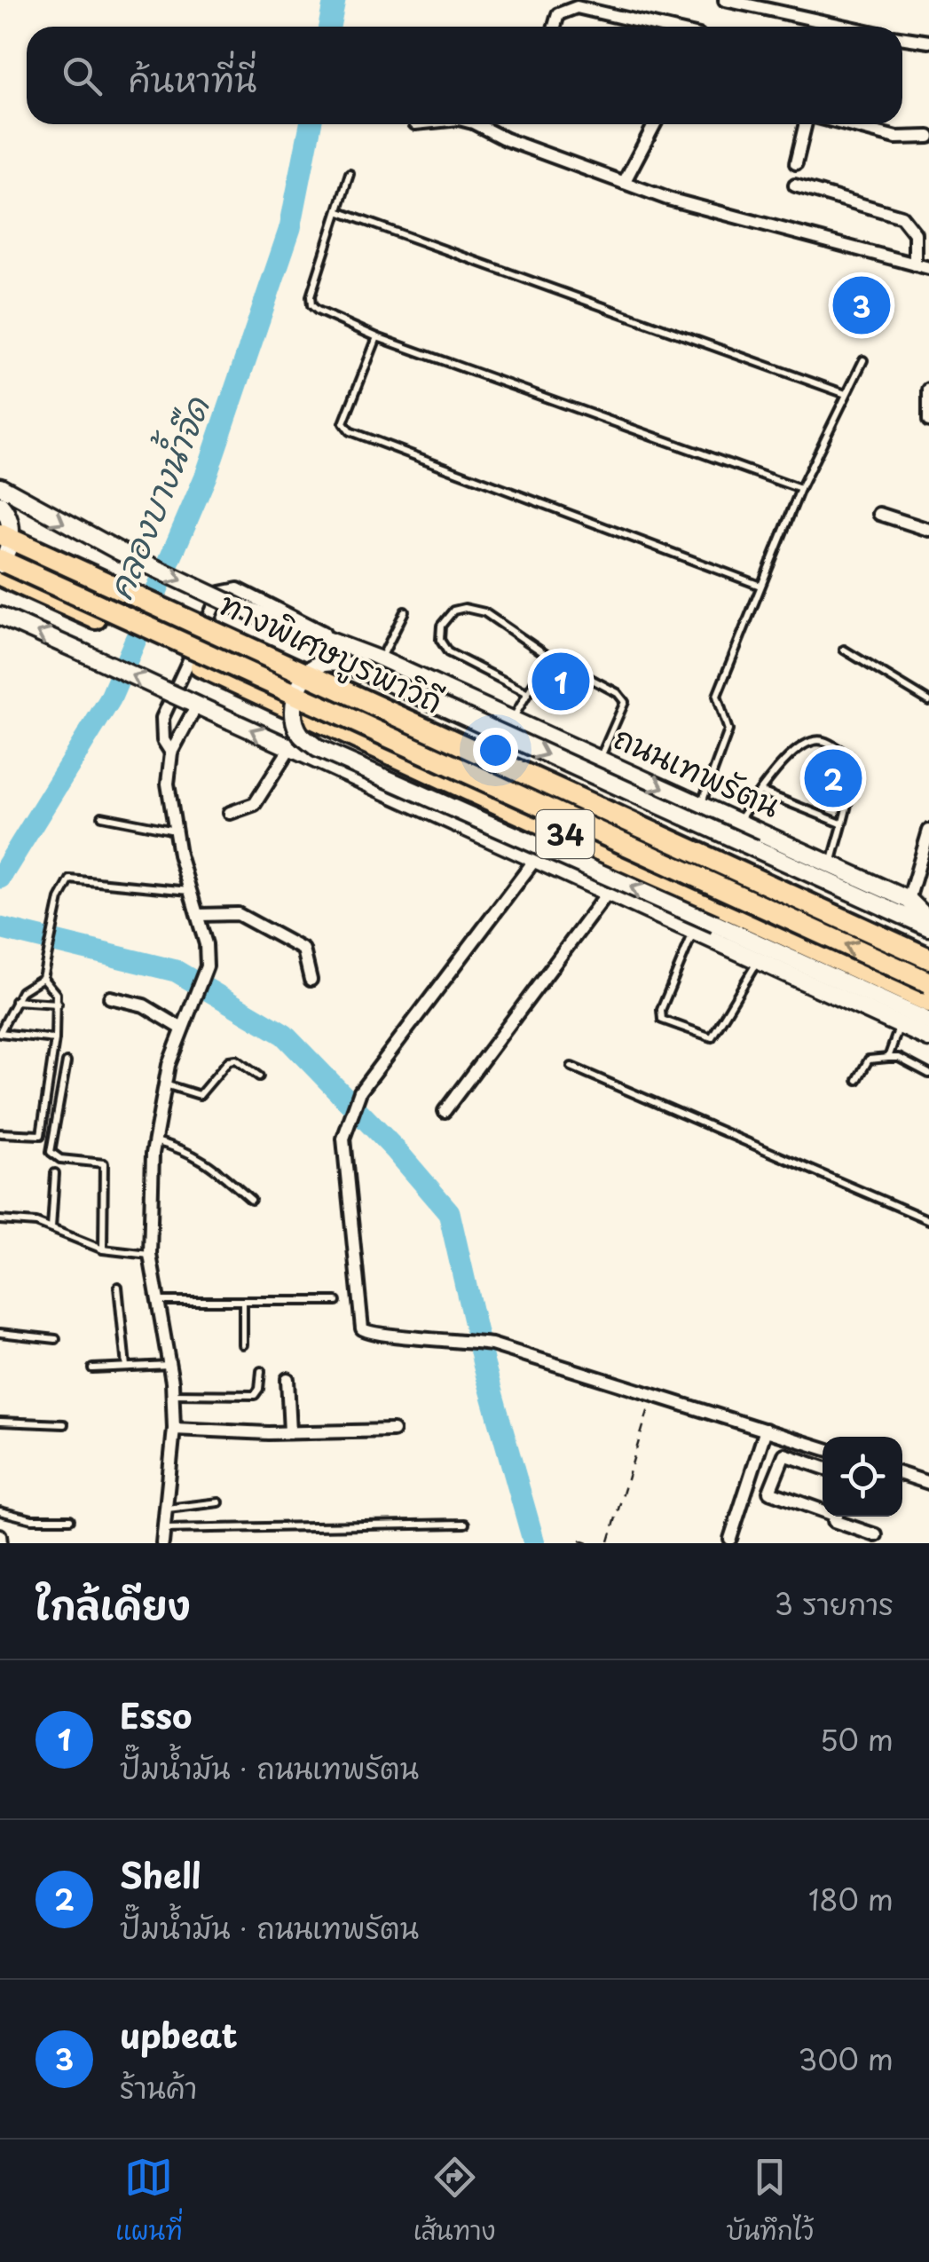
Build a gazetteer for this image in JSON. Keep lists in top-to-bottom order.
{
  "streets": {
    "highway": ["ทางพิเศษบูรพาวิถี", "34"],
    "main road": ["ถนนเทพรัตน"]
  },
  "water": ["คลองบางน้ำจืด"],
  "page": {
    "search": "ค้นหาที่นี่",
    "pins": ["3", "1", "2"],
    "heading": ["ใกล้เคียง", "3 รายการ"],
    "list": [
      {
        "mark": "1",
        "name": "Esso",
        "note": "ปั๊มน้ำมัน · ถนนเทพรัตน",
        "value": "50 m"
      },
      {
        "mark": "2",
        "name": "Shell",
        "note": "ปั๊มน้ำมัน · ถนนเทพรัตน",
        "value": "180 m"
      },
      {
        "mark": "3",
        "name": "upbeat",
        "note": "ร้านค้า",
        "value": "300 m"
      }
    ],
    "nav": ["แผนที่", "เส้นทาง", "บันทึกไว้"]
  }
}
